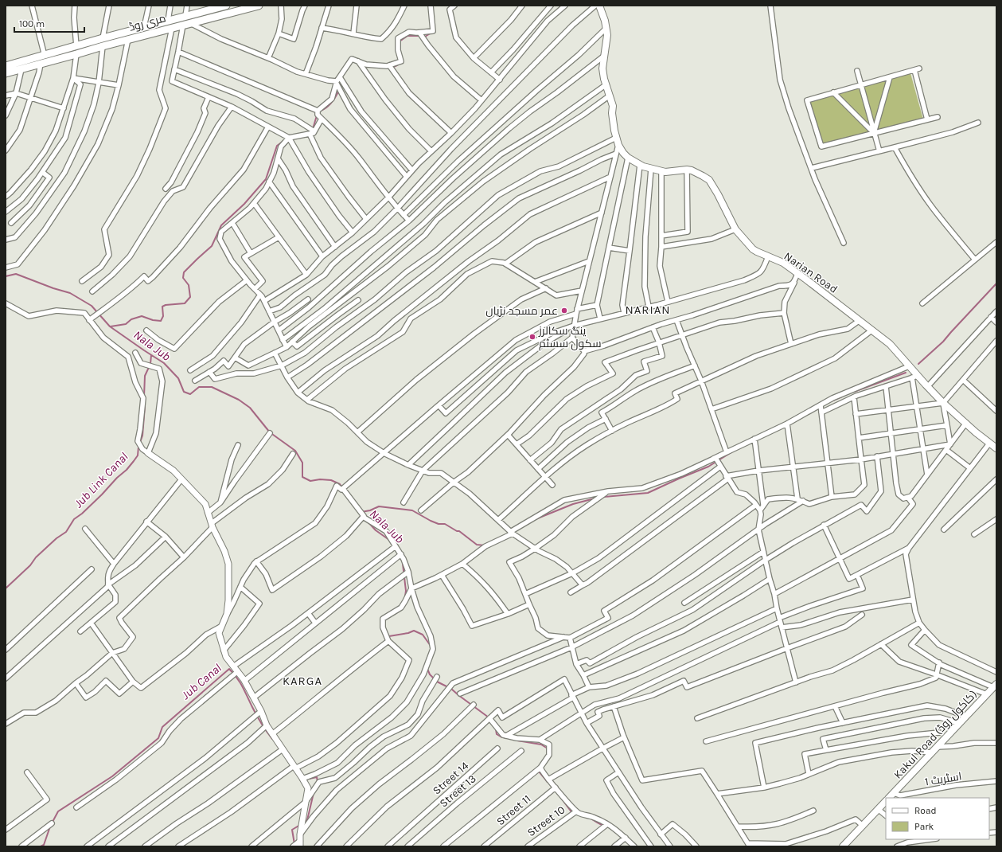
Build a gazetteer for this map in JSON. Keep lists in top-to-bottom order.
{
  "streets": {
    "main road": ["مری روڈ", "Narian Road", "Kakul Road (کاکول روڈ)"],
    "street": [
      "Street 14",
      "اسٹریٹ 1",
      "Street 13",
      "Street 11",
      "Street 10"
    ]
  },
  "crossings": [
    ["Kakul Road (کاکول روڈ)", "اسٹریٹ 1"]
  ],
  "districts": ["NARIAN", "KARGA"],
  "water": ["Nala Jub", "Jub Link Canal", "Jub Canal"],
  "places": ["عمر مسجد نڑیاں", "ینگ سکالرز سکول سسٹم"],
  "legend": ["Road", "Park"],
  "scale_bar": "100 m"
}
